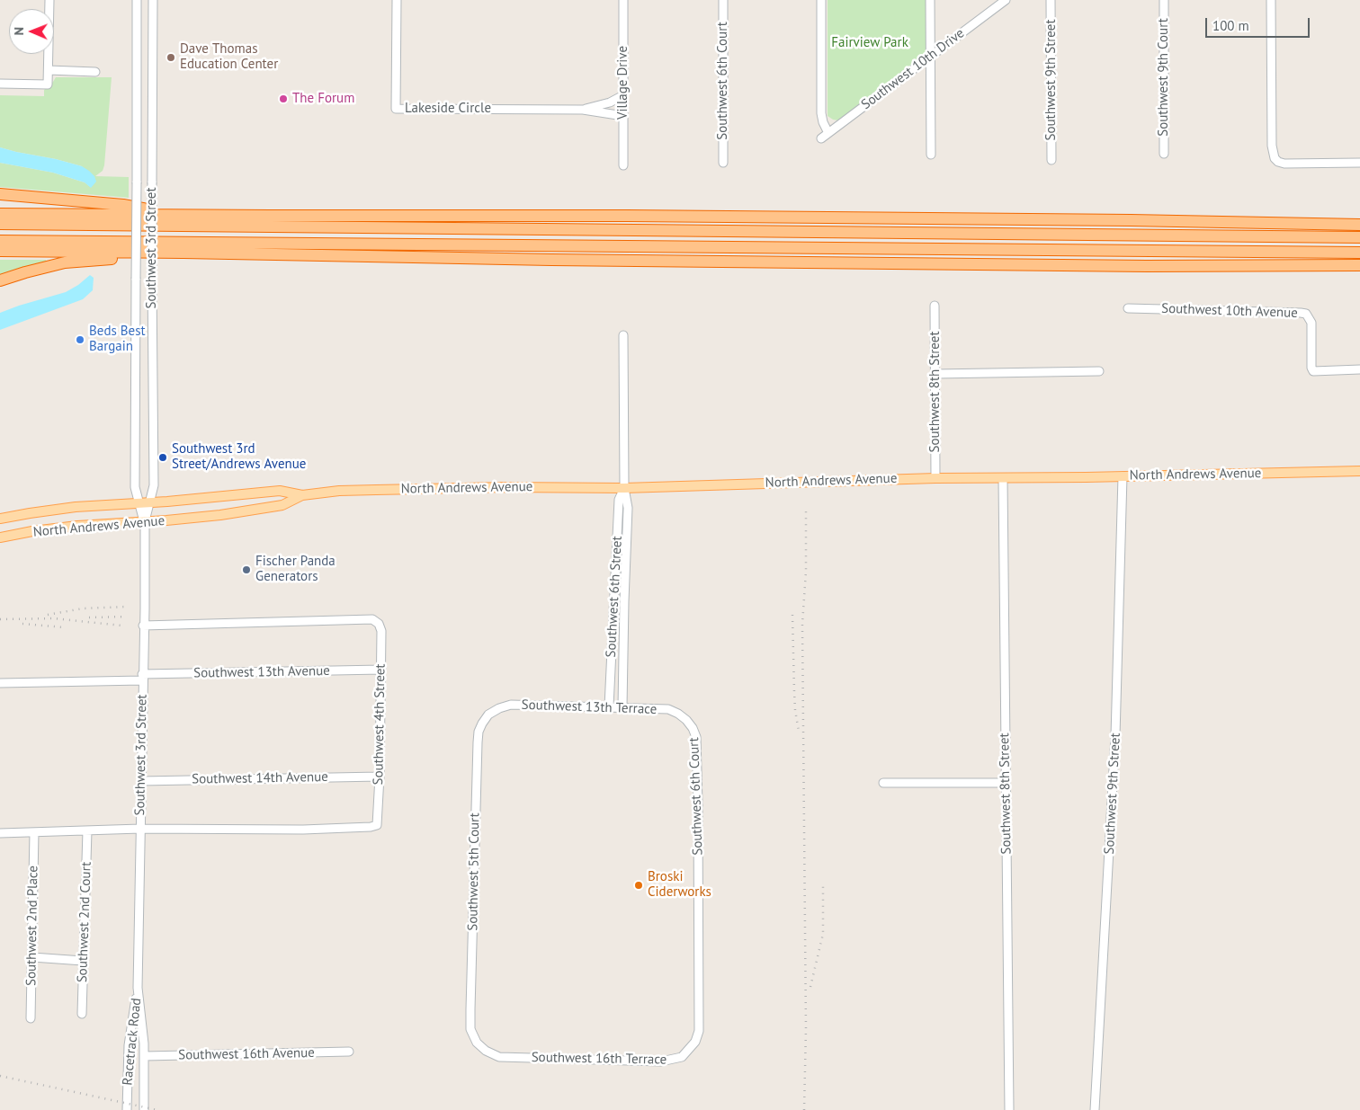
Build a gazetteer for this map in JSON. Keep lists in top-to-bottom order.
{
  "streets": {
    "main road": ["North Andrews Avenue"],
    "street": [
      "Southwest 10th Drive",
      "Southwest 9th Court",
      "Southwest 9th Street",
      "Southwest 6th Court",
      "Village Drive",
      "Lakeside Circle",
      "Southwest 3rd Street",
      "Southwest 10th Avenue",
      "Southwest 8th Street",
      "Southwest 6th Street",
      "Southwest 13th Avenue",
      "Southwest 13th Terrace",
      "Southwest 4th Street",
      "Southwest 14th Avenue",
      "Southwest 5th Court",
      "Southwest 2nd Court",
      "Southwest 2nd Place",
      "Racetrack Road",
      "Southwest 16th Avenue",
      "Southwest 16th Terrace"
    ]
  },
  "crossings": [
    ["Southwest 9th Street", "North Andrews Avenue"],
    ["Southwest 6th Court", "Southwest 13th Terrace"],
    ["Southwest 6th Court", "Southwest 16th Terrace"],
    ["Village Drive", "Lakeside Circle"],
    ["Southwest 3rd Street", "North Andrews Avenue"],
    ["Southwest 3rd Street", "Southwest 13th Avenue"],
    ["Southwest 3rd Street", "Southwest 4th Street"],
    ["Southwest 3rd Street", "Southwest 14th Avenue"],
    ["Southwest 3rd Street", "Racetrack Road"],
    ["Southwest 8th Street", "North Andrews Avenue"],
    ["North Andrews Avenue", "Southwest 6th Street"],
    ["Southwest 6th Street", "Southwest 13th Terrace"],
    ["Southwest 13th Avenue", "Southwest 4th Street"],
    ["Southwest 13th Terrace", "Southwest 5th Court"],
    ["Southwest 4th Street", "Southwest 14th Avenue"],
    ["Southwest 5th Court", "Southwest 16th Terrace"],
    ["Racetrack Road", "Southwest 16th Avenue"]
  ],
  "parks": ["Fairview Park"],
  "places": [
    "Dave Thomas Education Center",
    "The Forum",
    "Beds Best Bargain",
    "Southwest 3rd Street/Andrews Avenue",
    "Fischer Panda Generators",
    "Broski Ciderworks"
  ],
  "scale_bar": "100 m",
  "north": "left"
}
